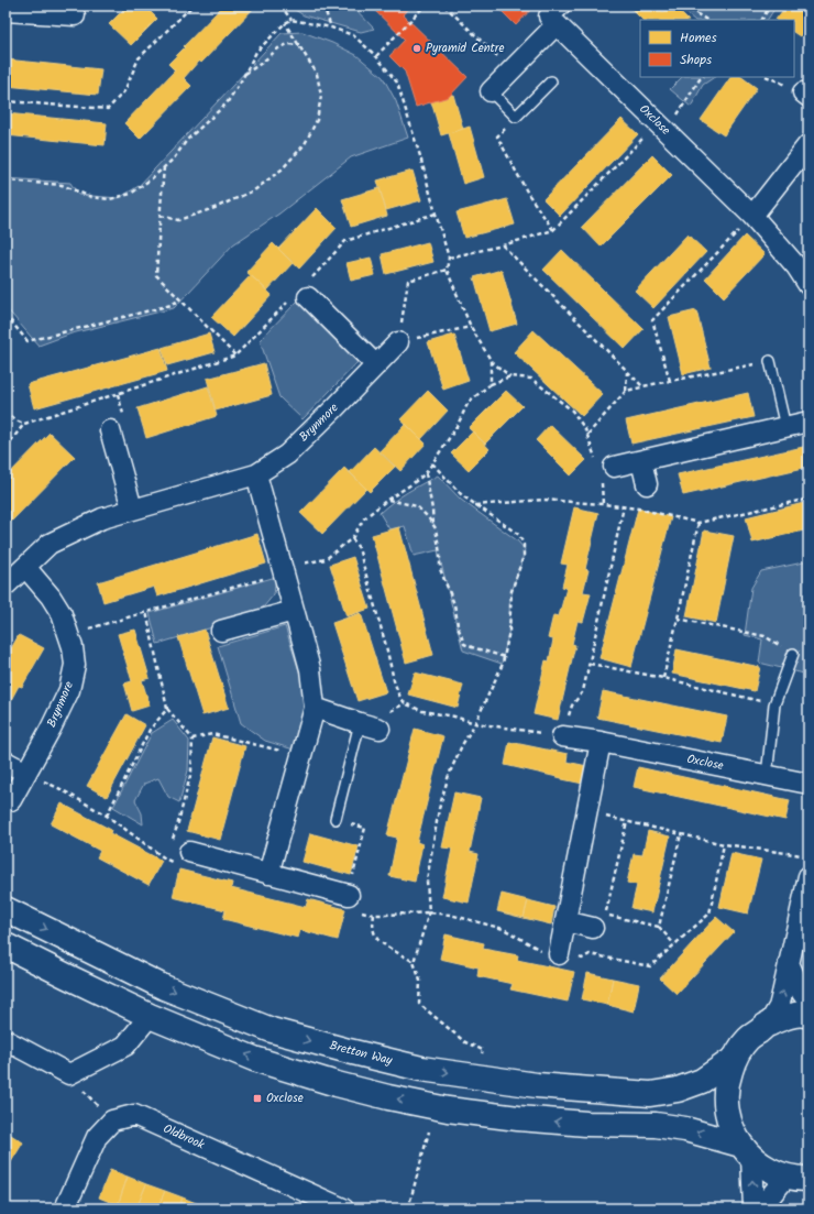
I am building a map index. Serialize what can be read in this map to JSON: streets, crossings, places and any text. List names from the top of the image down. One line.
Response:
{"streets":{"street":["Oxclose","Brynmore","Bretton Way","Oldbrook"]},"places":{"other":["Pyramid Centre"],"transit":["Oxclose"]},"legend":["Homes","Shops"]}
